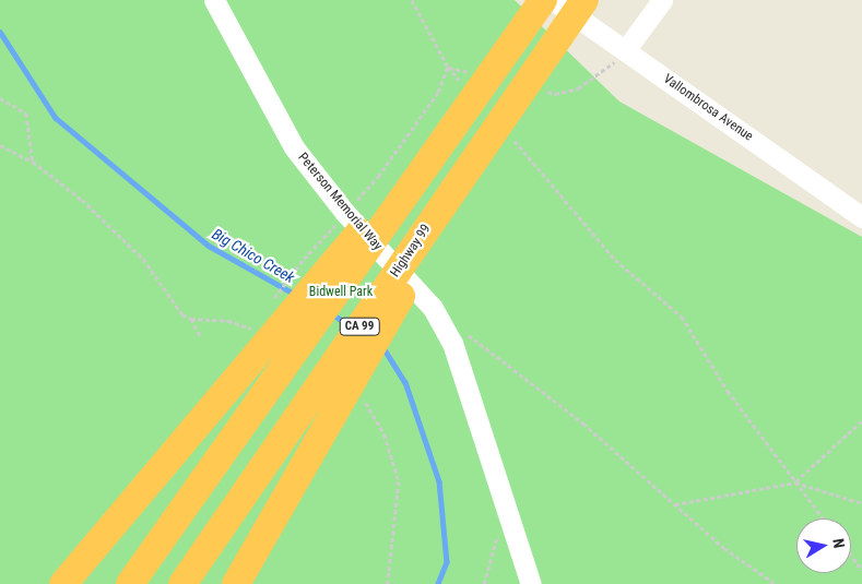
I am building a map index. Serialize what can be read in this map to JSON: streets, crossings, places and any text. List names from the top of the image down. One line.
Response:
{"streets":{"highway":["Highway 99","CA 99"],"street":["Vallombrosa Avenue","Peterson Memorial Way"]},"water":["Big Chico Creek"],"parks":["Bidwell Park"],"north":"right"}
